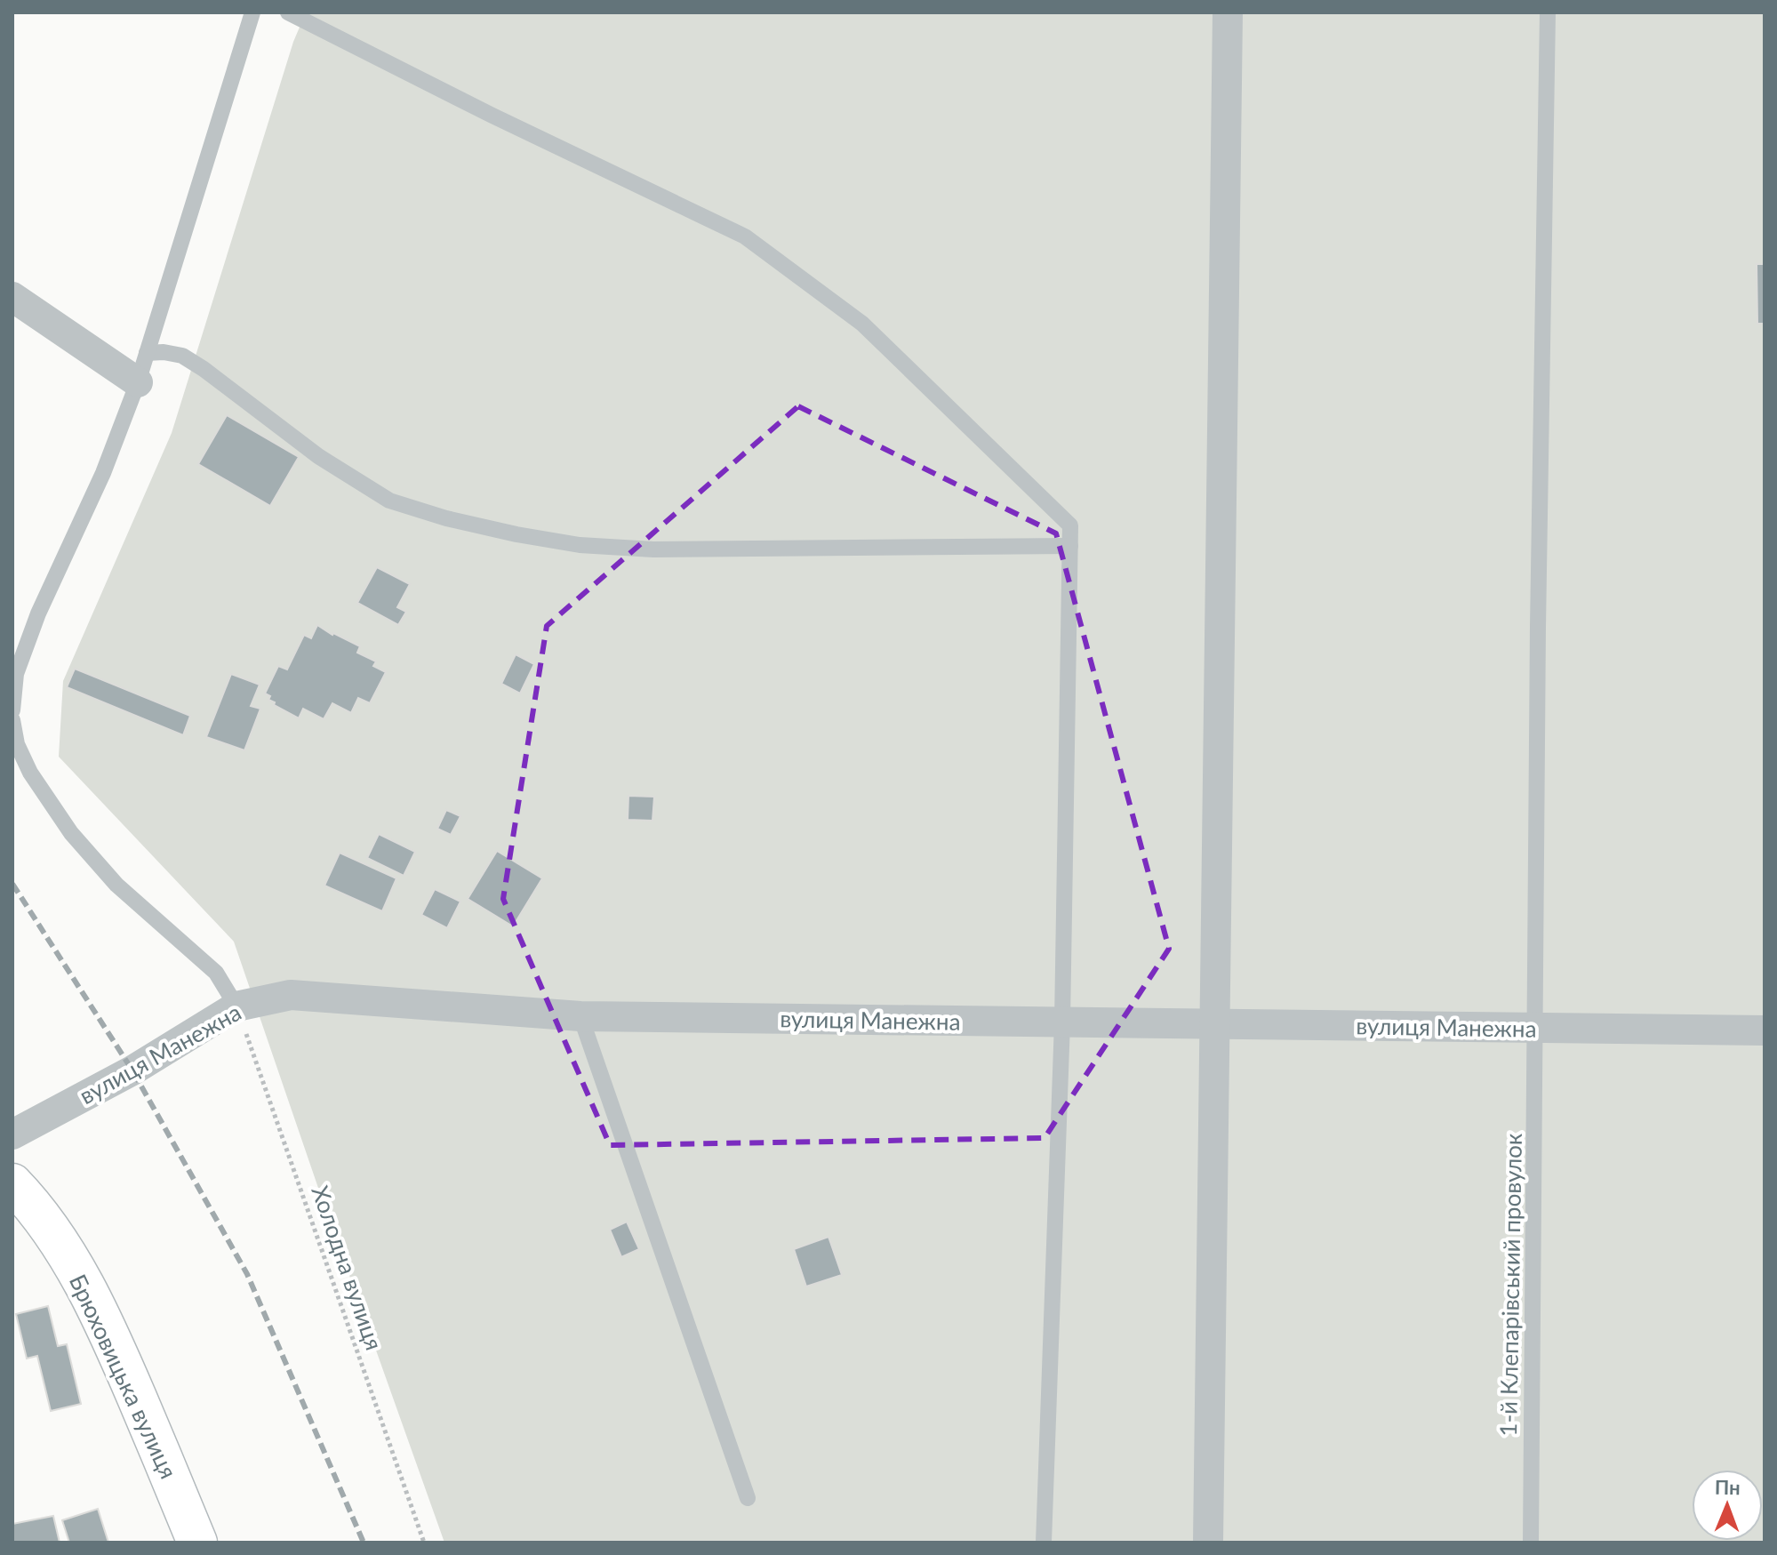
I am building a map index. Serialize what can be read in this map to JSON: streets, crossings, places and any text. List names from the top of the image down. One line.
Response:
{"streets":{"main road":["Брюховицька вулиця"],"street":["вулиця Манежна"],"lane":["1-й Клепарівський провулок"],"path":["Холодна вулиця"]},"crossings":[["вулиця Манежна","Холодна вулиця"],["вулиця Манежна","1-й Клепарівський провулок"]],"north":"top"}
